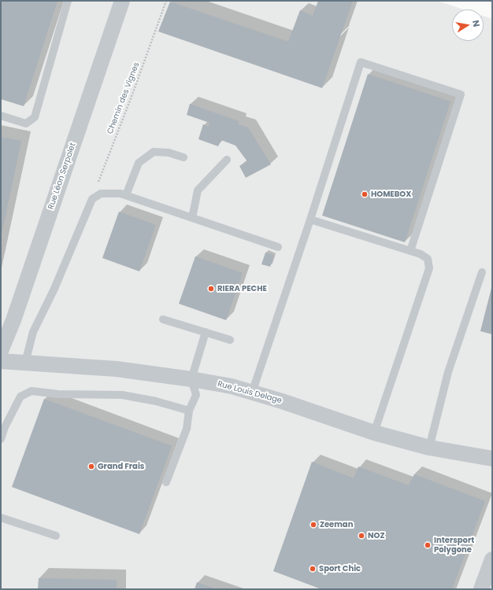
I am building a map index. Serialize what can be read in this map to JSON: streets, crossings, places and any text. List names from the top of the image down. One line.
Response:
{"streets":{"street":["Rue Léon Serpolet","Rue Louis Delage"],"path":["Chemin des Vignes"]},"places":["HOMEBOX","RIERA PECHE","Grand Frais","Zeeman","NOZ","Intersport Polygone","Sport Chic"],"north":"right"}
